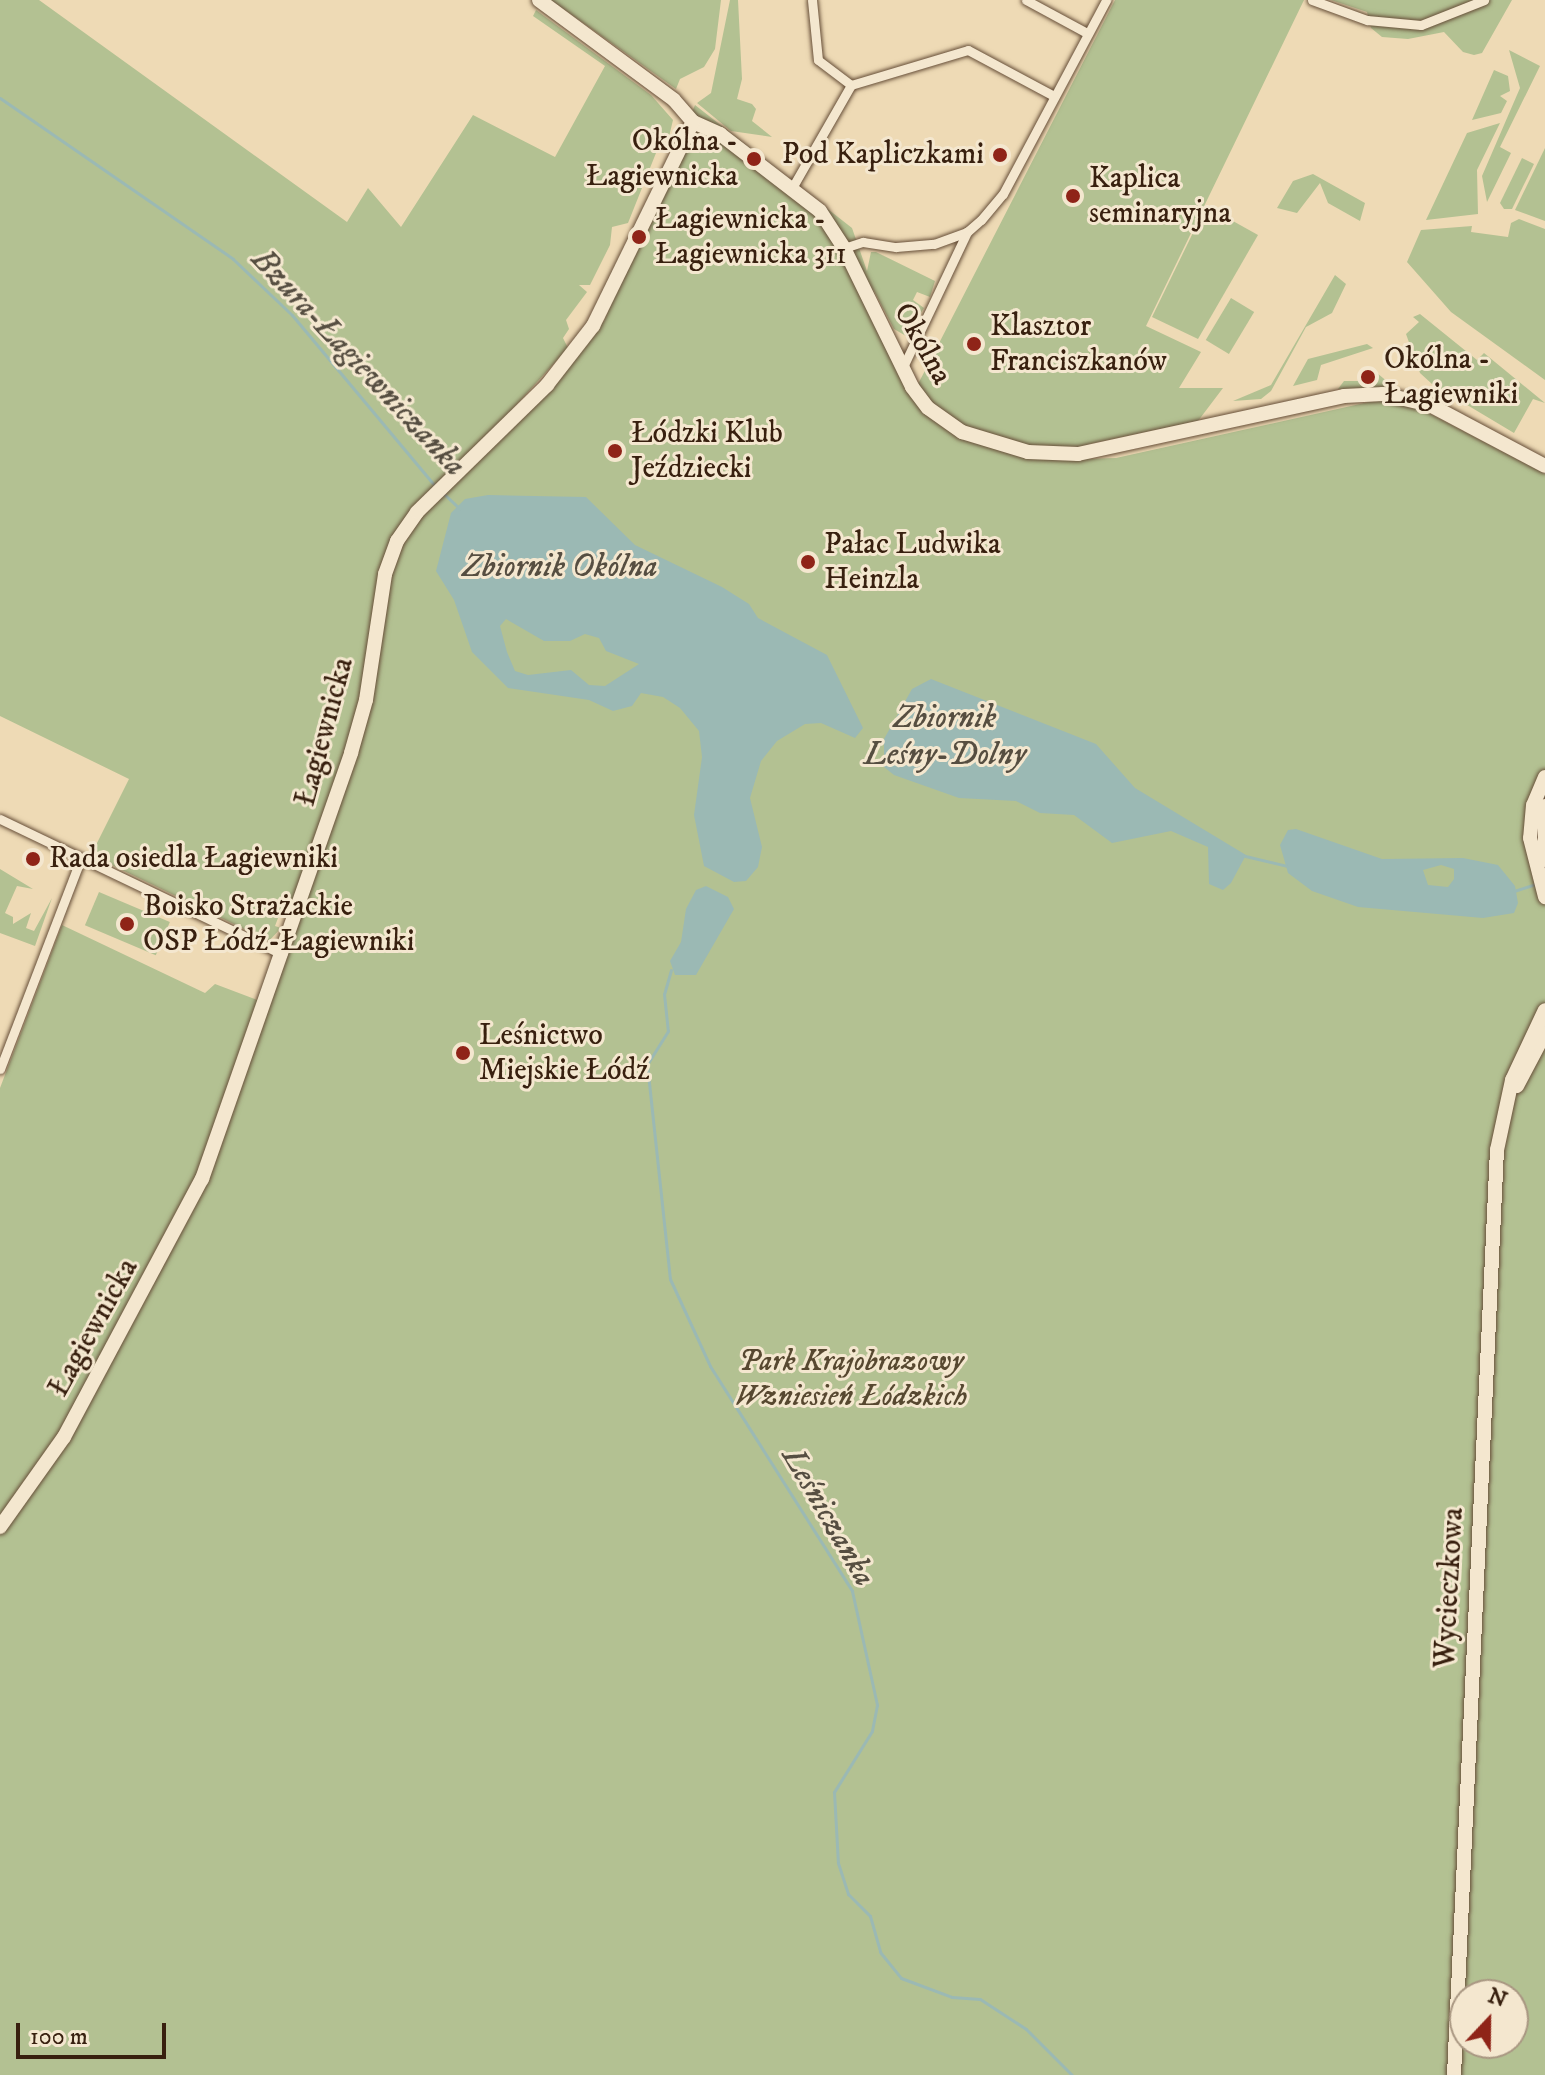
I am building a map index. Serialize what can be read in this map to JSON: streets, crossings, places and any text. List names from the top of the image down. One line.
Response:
{"streets":{"street":["Okólna","Łagiewnicka","Wycieczkowa"]},"crossings":[["Okólna","Łagiewnicka"]],"water":["Bzura-Łagiewniczanka","Zbiornik Okólna","Zbiornik Leśny-Dolny","Leśniczanka"],"parks":["Park Krajobrazowy Wzniesień Łódzkich"],"places":["Pod Kapliczkami","Okólna - Łagiewnicka","Kaplica seminaryjna","Łagiewnicka - Łagiewnicka 311","Klasztor Franciszkanów","Okólna - Łagiewniki","Łódzki Klub Jeździecki","Pałac Ludwika Heinzla","Rada osiedla Łagiewniki","Boisko Strażackie OSP Łódź-Łagiewniki","Leśnictwo Miejskie Łódź"],"scale_bar":"100 m","north":"top"}
